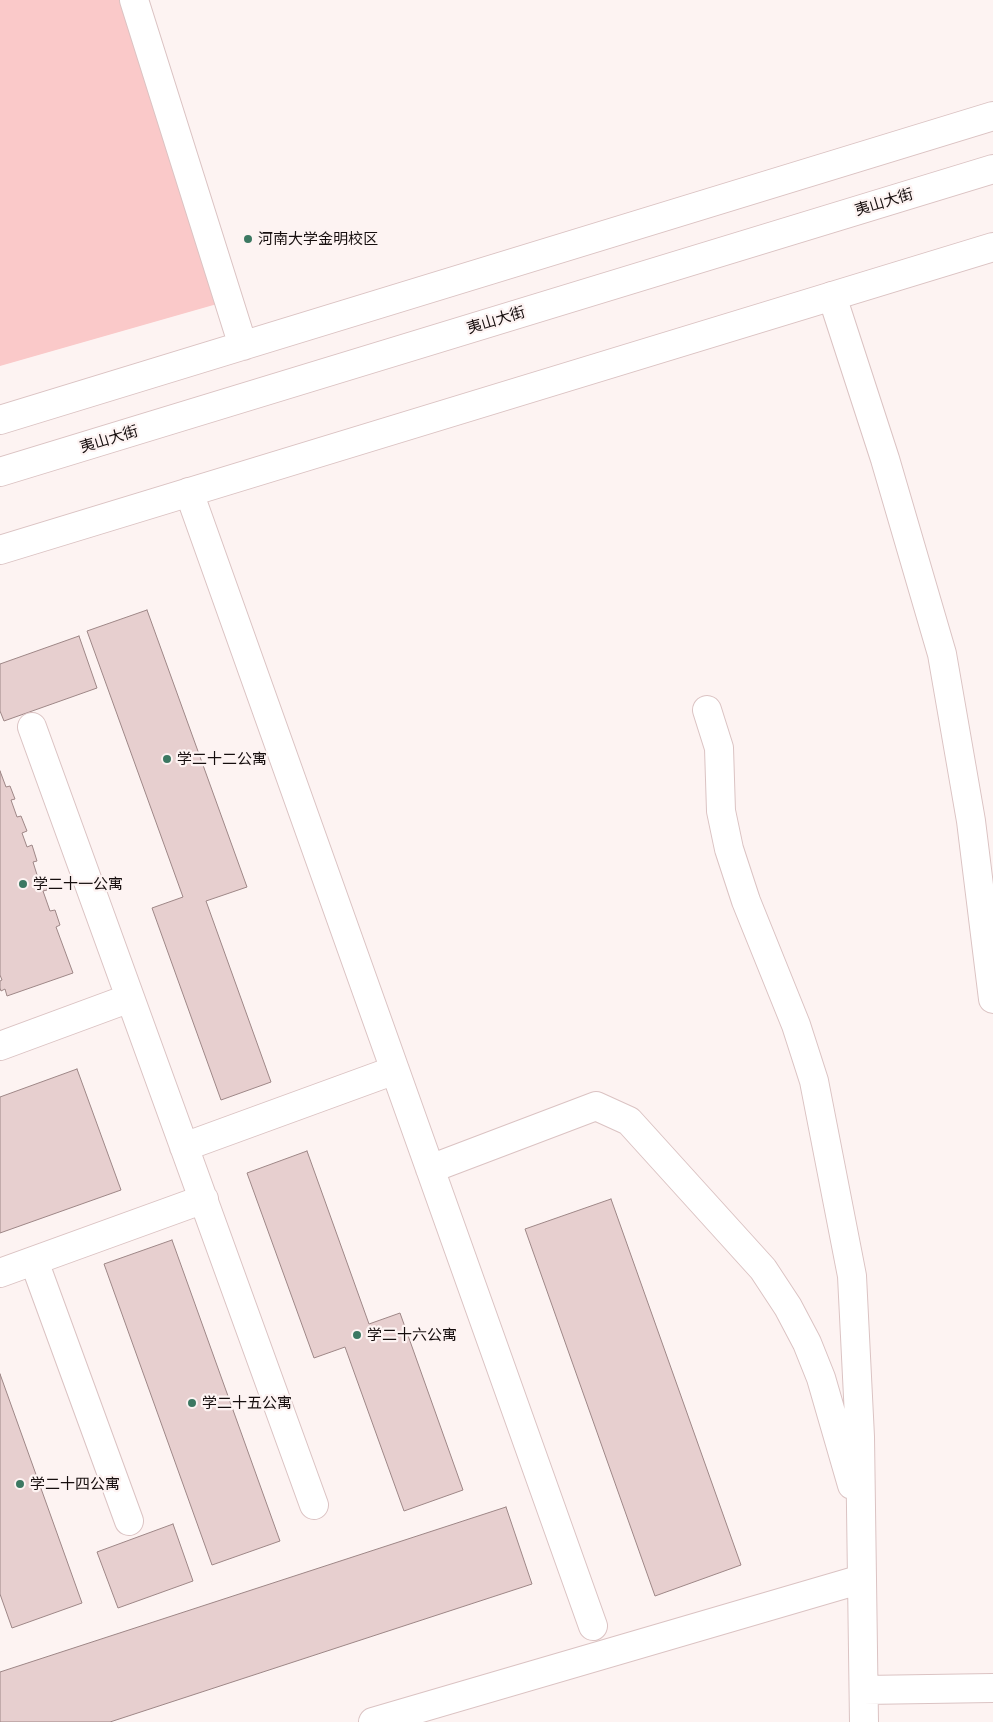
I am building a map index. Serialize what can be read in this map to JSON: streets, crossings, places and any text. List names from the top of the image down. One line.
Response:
{"streets":{"street":["夷山大街"]},"places":["河南大学金明校区","学二十二公寓","学二十一公寓","学二十六公寓","学二十五公寓","学二十四公寓"]}
